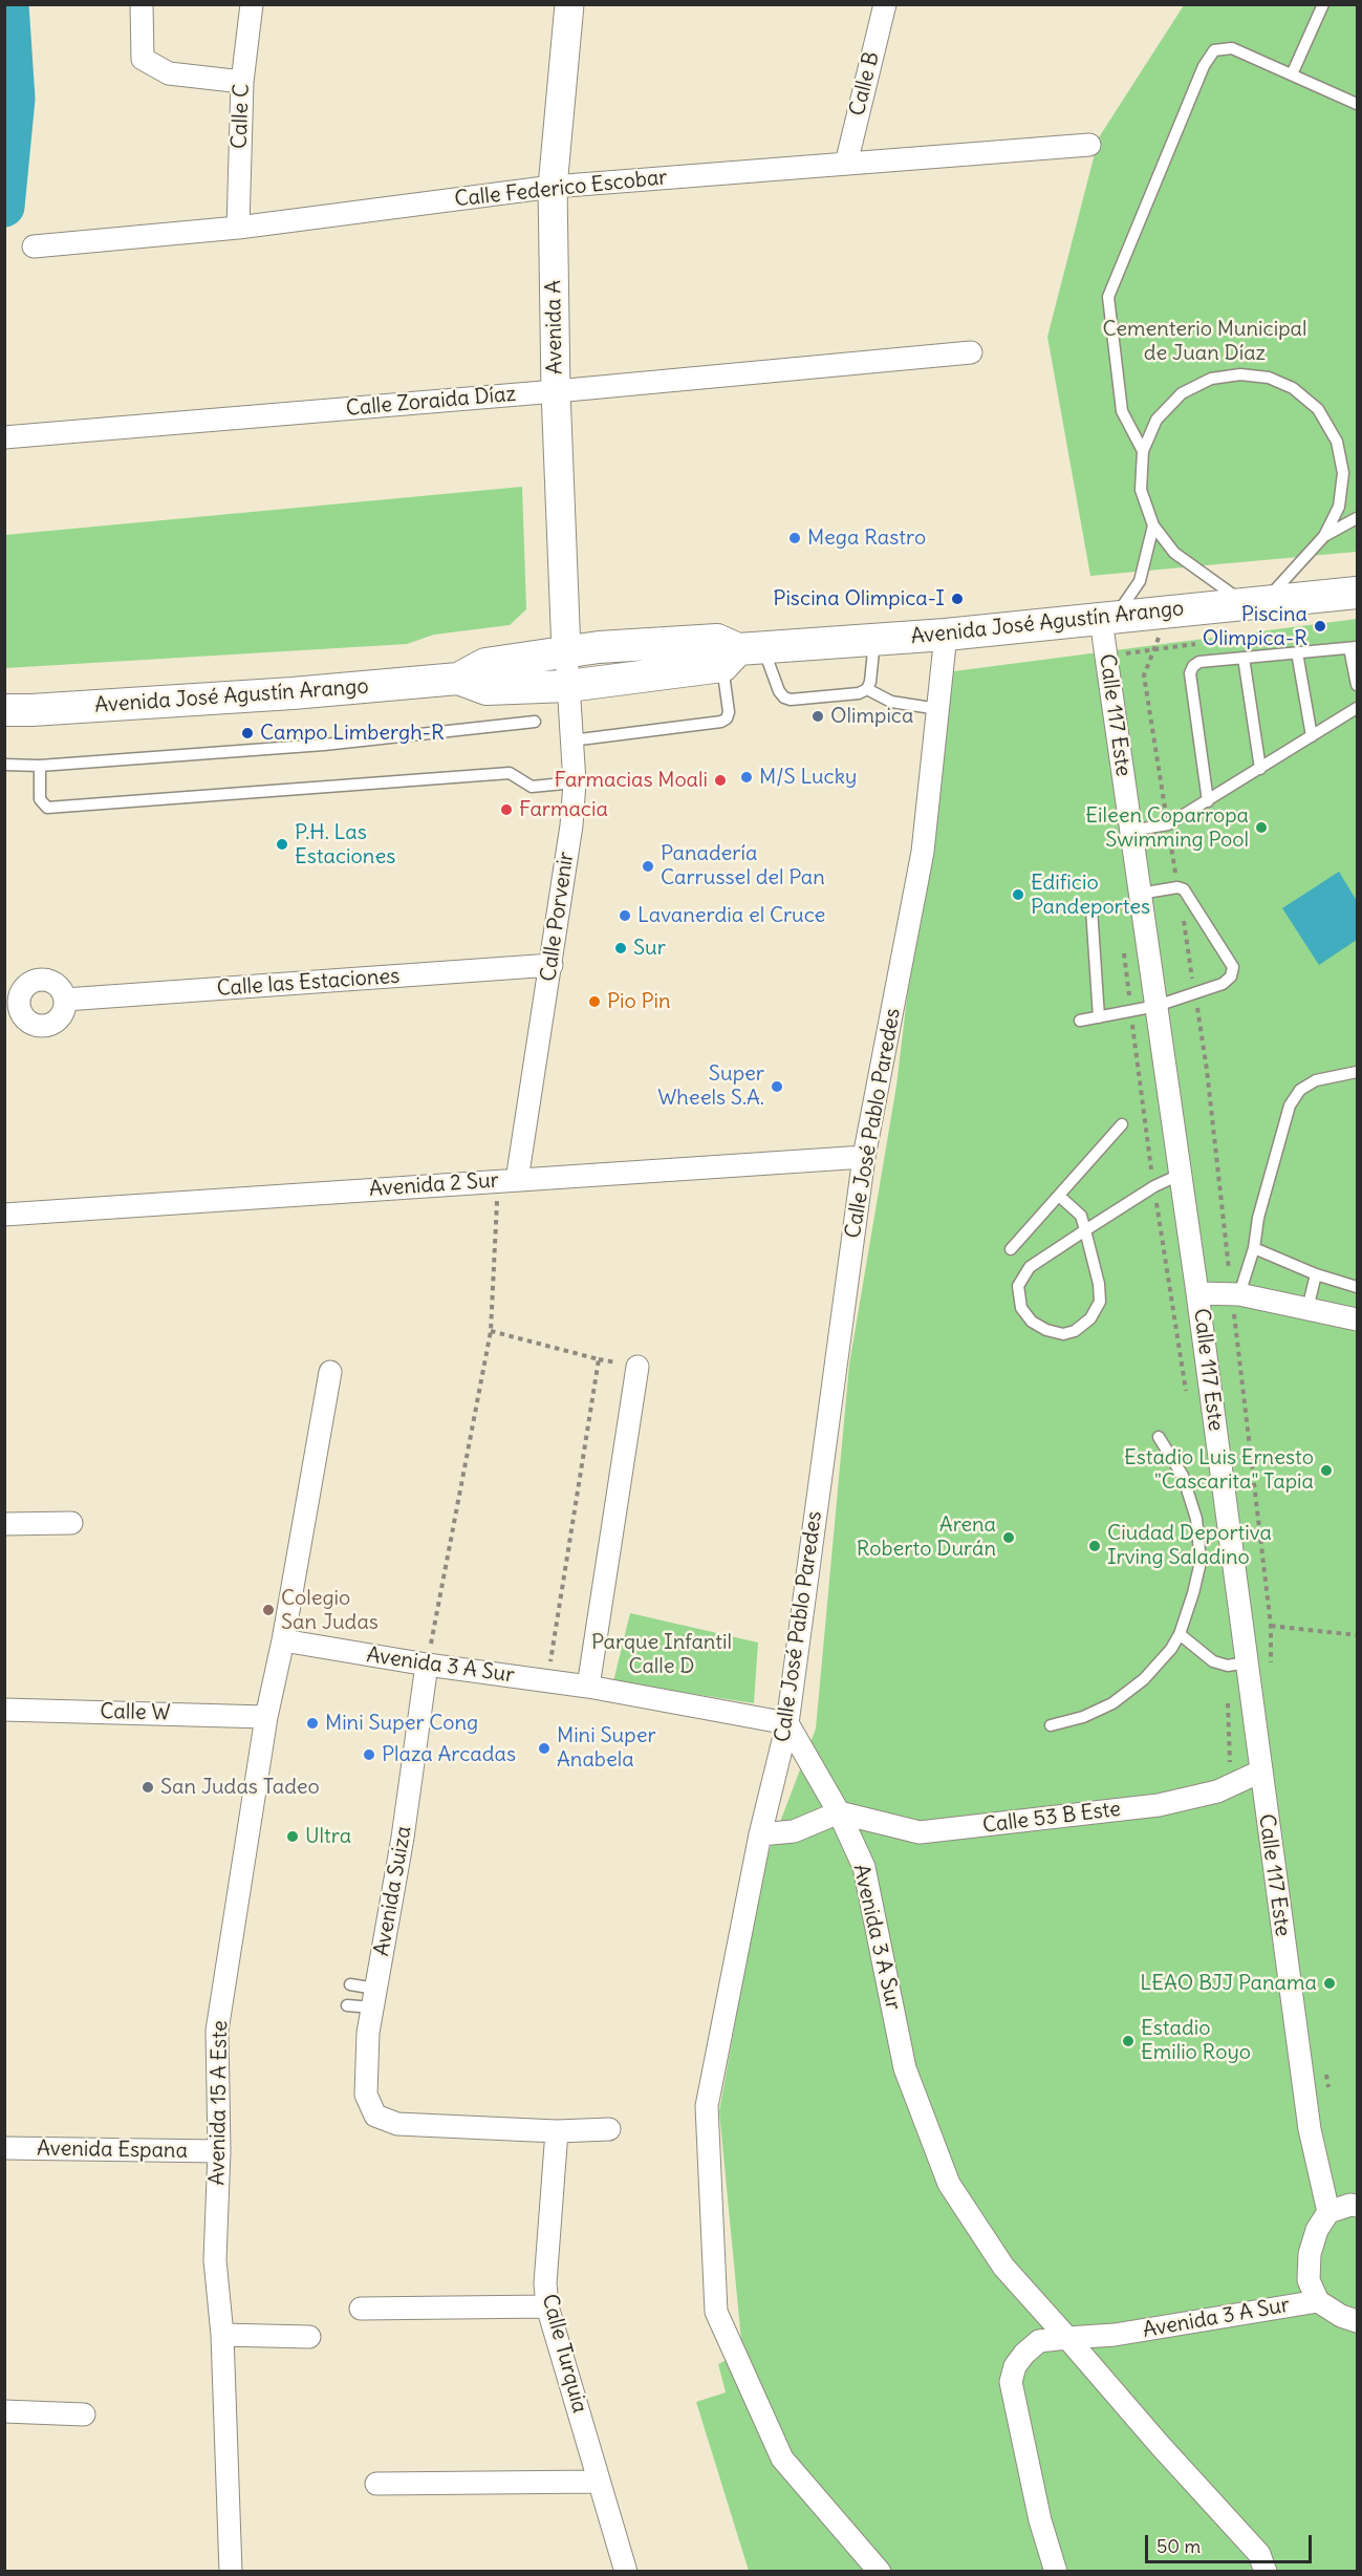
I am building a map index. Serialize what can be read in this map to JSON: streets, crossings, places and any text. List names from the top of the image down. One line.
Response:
{"streets":{"main road":["Avenida José Agustín Arango"],"street":["Calle B","Calle C","Calle Federico Escobar","Avenida A","Calle Zoraida Díaz","Calle 117 Este","Calle Porvenir","Calle las Estaciones","Calle José Pablo Paredes","Avenida 2 Sur","Avenida 3 A Sur","Calle W","Calle 53 B Este","Avenida Suiza","Avenida 15 A Este","Avenida Espana","Calle Turquia"]},"crossings":[["Calle B","Calle Federico Escobar"],["Calle C","Calle Federico Escobar"],["Calle Federico Escobar","Avenida A"],["Avenida A","Calle Zoraida Díaz"],["Avenida A","Avenida José Agustín Arango"],["Avenida A","Calle Porvenir"],["Avenida José Agustín Arango","Calle 117 Este"],["Avenida José Agustín Arango","Calle Porvenir"],["Avenida José Agustín Arango","Calle José Pablo Paredes"],["Calle 117 Este","Calle 53 B Este"],["Calle Porvenir","Calle las Estaciones"],["Calle Porvenir","Avenida 2 Sur"],["Calle José Pablo Paredes","Avenida 2 Sur"],["Calle José Pablo Paredes","Avenida 3 A Sur"],["Avenida 3 A Sur","Calle 53 B Este"],["Avenida 3 A Sur","Avenida Suiza"],["Avenida 3 A Sur","Avenida 15 A Este"],["Calle W","Avenida 15 A Este"],["Avenida Suiza","Calle Turquia"],["Avenida 15 A Este","Avenida Espana"]],"parks":["Cementerio Municipal de Juan Díaz","Parque Infantil Calle D"],"places":["Mega Rastro","Piscina Olimpica-I","Piscina Olimpica-R","Olimpica","Campo Limbergh-R","M/S Lucky","Farmacias Moali","Farmacia","Eileen Coparropa Swimming Pool","P.H. Las Estaciones","Panadería Carrussel del Pan","Edificio Pandeportes","Lavanerdia el Cruce","Sur","Pio Pin","Super Wheels S.A.","Estadio Luis Ernesto \"Cascarita\" Tapia","Arena Roberto Durán","Ciudad Deportiva Irving Saladino","Colegio San Judas","Mini Super Cong","Mini Super Anabela","Plaza Arcadas","San Judas Tadeo","Ultra","LEAO BJJ Panama","Estadio Emilio Royo"],"scale_bar":"50 m"}
